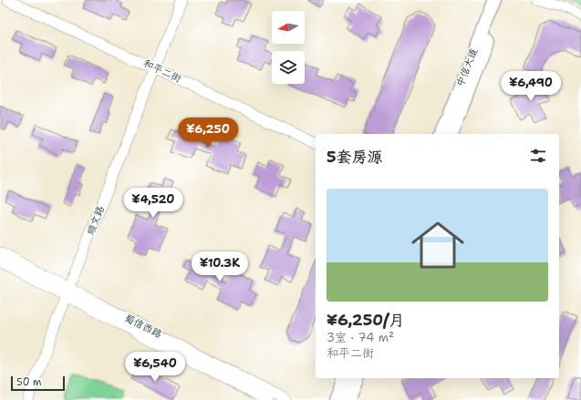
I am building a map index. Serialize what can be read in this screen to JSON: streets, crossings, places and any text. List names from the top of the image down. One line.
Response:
{"streets":{"main road":["中信大道"],"street":["和平二街","顺文路","蜀信西路"]},"crossings":[["和平二街","顺文路"],["顺文路","蜀信西路"]],"scale_bar":"50 m","north":"left","page":{"price":["¥6,490","¥6,250","¥4,520","¥10.3K","¥6,540"],"heading":"5套房源","list":[{"name":"¥6,250/月","note":"3室 · 74 m² · 和平二街"}],"scale":"50 m"}}
